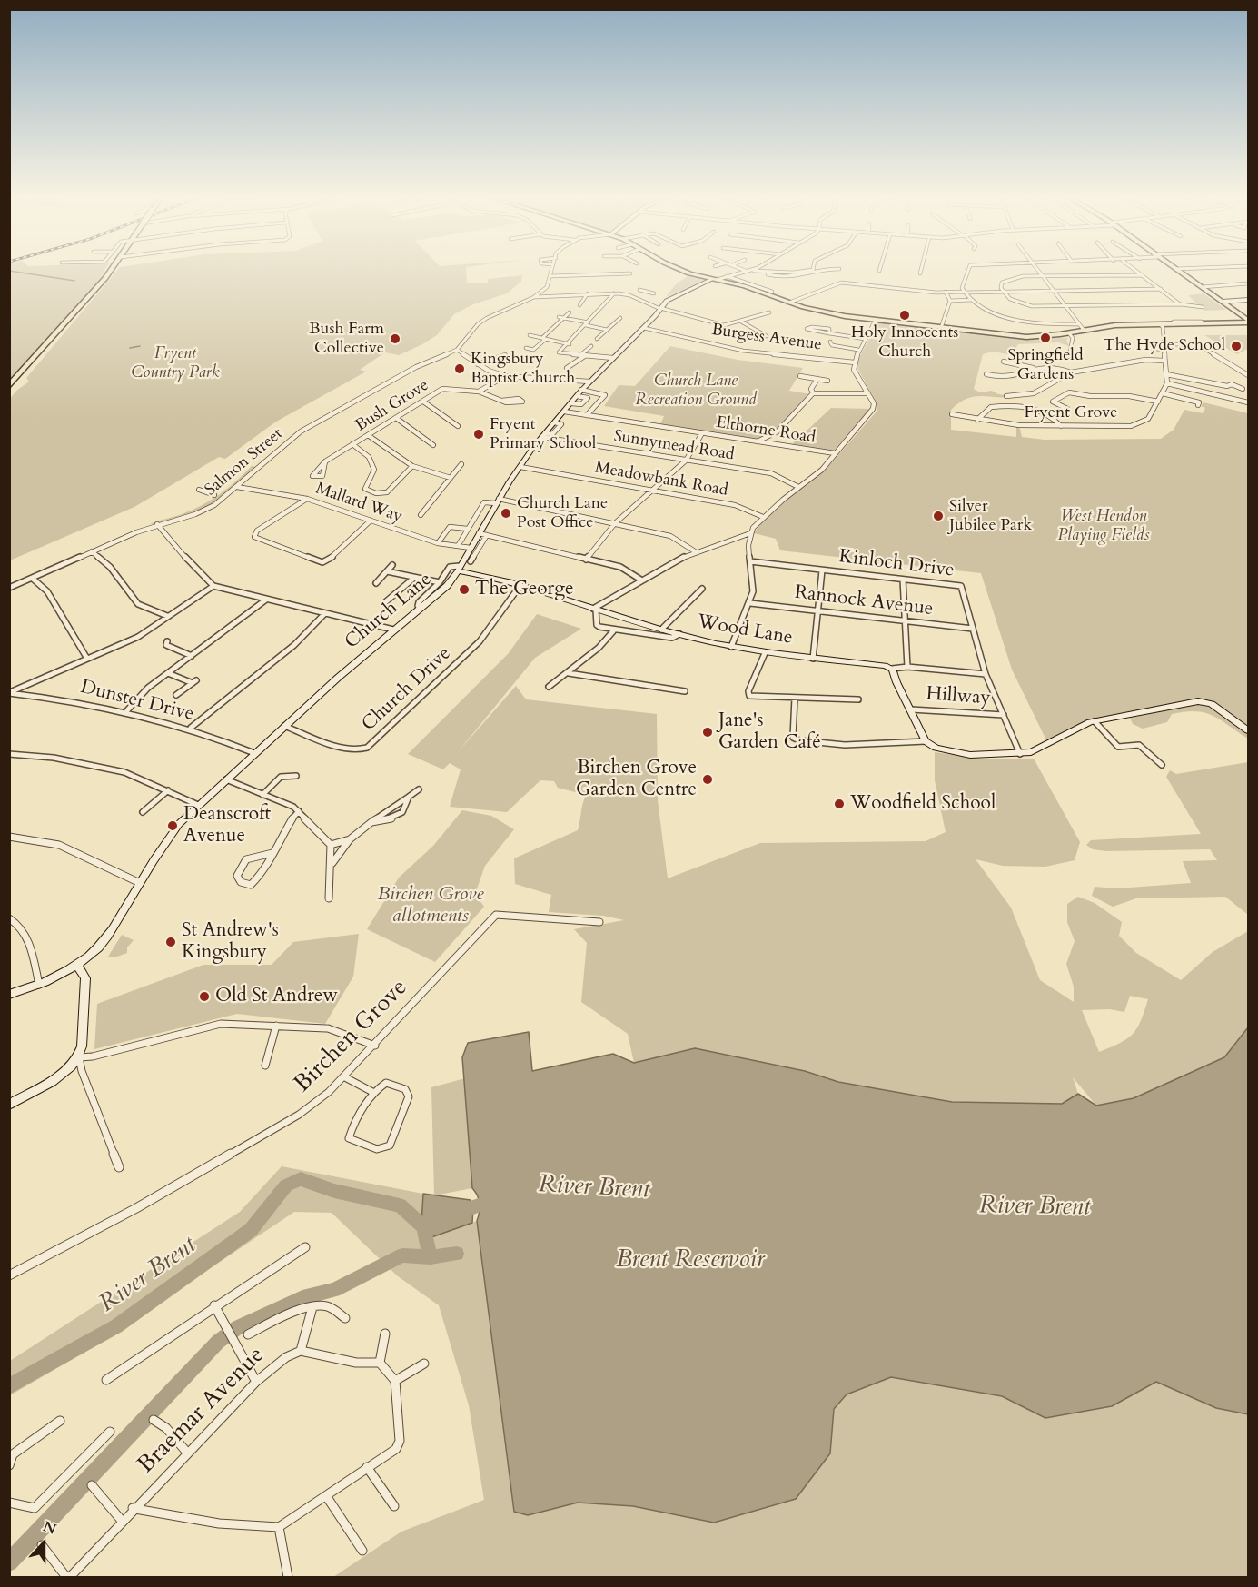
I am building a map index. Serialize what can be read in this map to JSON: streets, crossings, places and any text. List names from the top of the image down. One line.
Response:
{"streets":{"main road":["Church Lane","Wood Lane"],"street":["Burgess Avenue","Bush Grove","Fryent Grove","Elthorne Road","Sunnymead Road","Salmon Street","Meadowbank Road","Mallard Way","Kinloch Drive","Rannock Avenue","Church Drive","Hillway","Dunster Drive","Birchen Grove","Braemar Avenue"]},"crossings":[["Burgess Avenue","Church Lane"],["Elthorne Road","Church Lane"],["Sunnymead Road","Church Lane"],["Salmon Street","Mallard Way"],["Meadowbank Road","Church Lane"],["Mallard Way","Church Lane"],["Kinloch Drive","Rannock Avenue"],["Kinloch Drive","Hillway"],["Church Lane","Wood Lane"],["Church Lane","Church Drive"],["Church Lane","Dunster Drive"],["Wood Lane","Church Drive"]],"water":["River Brent","Brent Reservoir"],"parks":["Fryent Country Park","Church Lane Recreation Ground","West Hendon Playing Fields","Birchen Grove allotments"],"places":["Holy Innocents Church","Springfield Gardens","Bush Farm Collective","The Hyde School","Kingsbury Baptist Church","Fryent Primary School","Church Lane Post Office","Silver Jubilee Park","The George","Jane's Garden Café","Birchen Grove Garden Centre","Woodfield School","Deanscroft Avenue","St Andrew's Kingsbury","Old St Andrew"],"north":"top"}
